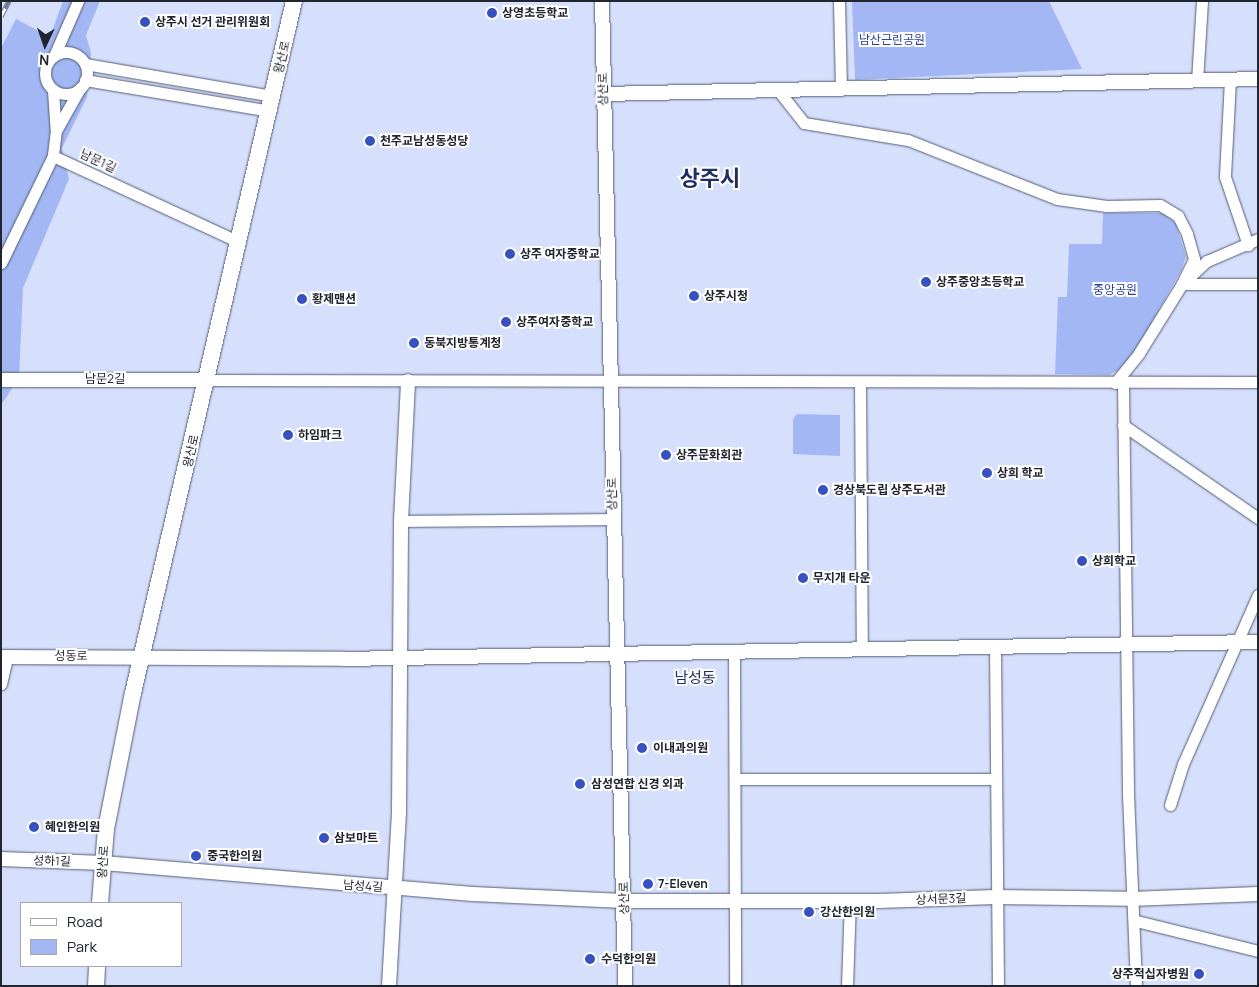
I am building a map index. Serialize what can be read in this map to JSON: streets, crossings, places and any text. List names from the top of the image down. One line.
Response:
{"streets":{"main road":["왕산로"],"street":["상산로","남문1길","남문2길","성동로","성하1길","남성4길","상서문3길"]},"crossings":[["왕산로","남문1길"],["왕산로","남문2길"],["왕산로","성동로"],["왕산로","성하1길"],["왕산로","남성4길"],["상산로","성동로"],["상산로","남성4길"],["상산로","상서문3길"],["성하1길","남성4길"],["남성4길","상서문3길"]],"districts":["상주시","남성동"],"parks":["남산근린공원","중앙공원"],"places":["상영초등학교","상주시 선거 관리위원회","천주교남성동성당","상주 여자중학교","상주중앙초등학교","상주시청","황제맨션","상주여자중학교","동북지방통계청","하임파크","상주문화회관","상희 학교","경상북도립 상주도서관","상희학교","무지개 타운","이내과의원","삼성연합 신경 외과","혜인한의원","삼보마트","중국한의원","7-Eleven","강산한의원","수덕한의원","상주적십자병원"],"legend":["Road","Park"],"north":"bottom"}
